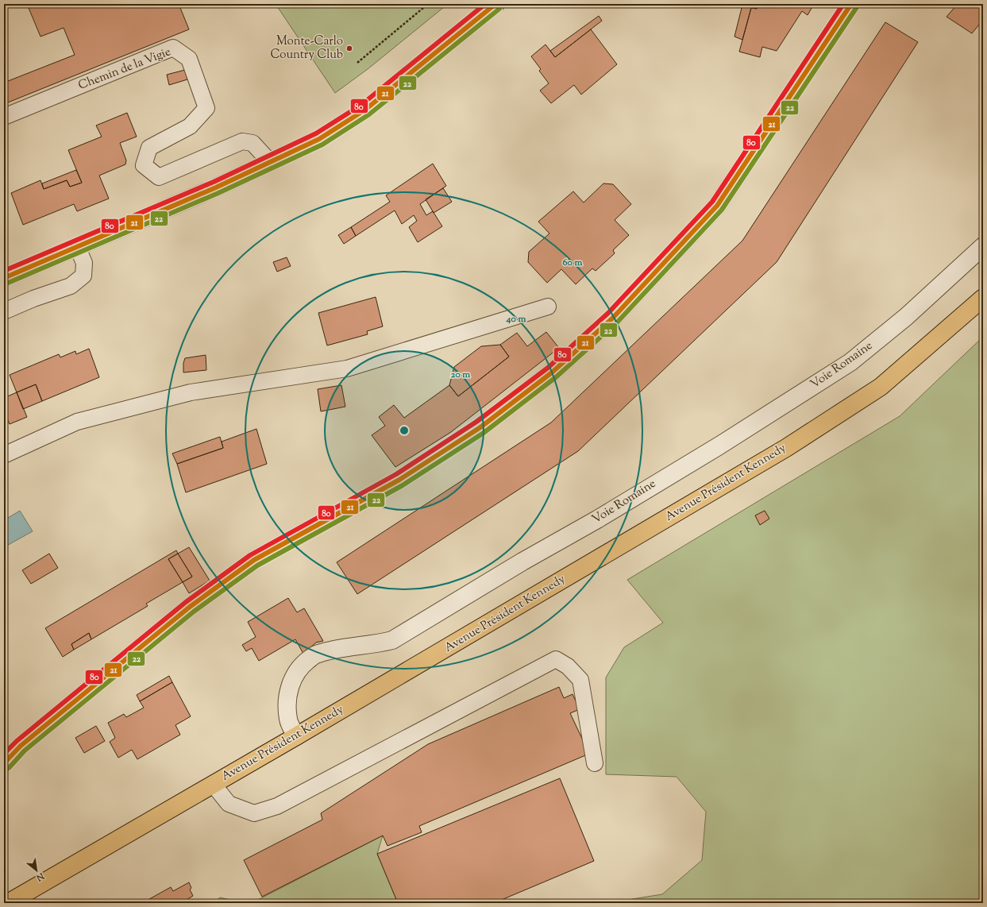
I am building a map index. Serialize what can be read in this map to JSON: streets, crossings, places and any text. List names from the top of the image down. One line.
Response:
{"streets":{"main road":["Avenue Président Kennedy"],"street":["Voie Romaine"],"lane":["Chemin de la Vigie"]},"crossings":[["Voie Romaine","Avenue Président Kennedy"]],"places":["Monte-Carlo Country Club"],"lines":["transit line 21","transit line 80","transit line 22"],"north":"bottom right","rings":["60 m","40 m","20 m"]}
